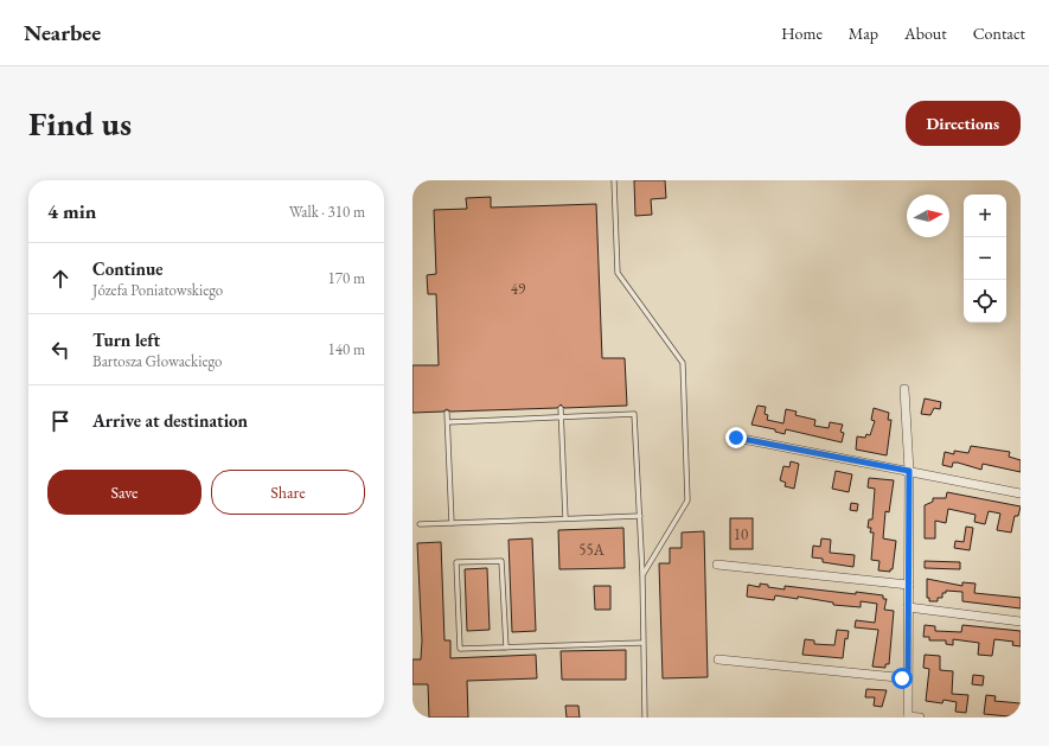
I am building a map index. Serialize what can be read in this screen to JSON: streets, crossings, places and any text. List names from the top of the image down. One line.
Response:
{"house_numbers":["49","10","55A"],"north":"right","page":{"header":"Nearbee","nav":["Home","Map","About","Contact"],"buttons":["Directions",["Save","Share"]],"title":"Find us","heading":["4 min","Walk · 310 m"],"map_buttons":["+","−"],"list":[["Continue","Józefa Poniatowskiego","170 m"],["Turn left","Bartosza Głowackiego","140 m"],"Arrive at destination"]}}
